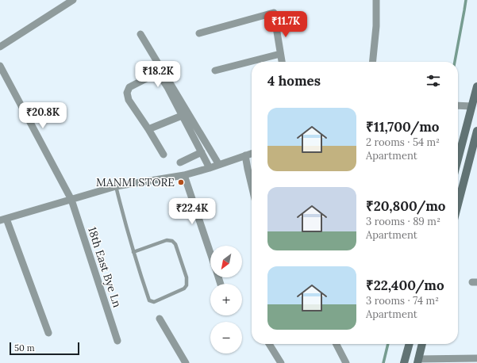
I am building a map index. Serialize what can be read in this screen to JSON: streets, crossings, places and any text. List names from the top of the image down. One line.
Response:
{"streets":{"street":["18th East Bye Ln"]},"places":["MANMI STORE"],"scale_bar":"50 m","north":"bottom left","page":{"price":["₹11.7K","₹18.2K","₹20.8K","₹22.4K"],"heading":"4 homes","list":[{"name":"₹11,700/mo","note":"2 rooms · 54 m² · Apartment"},{"name":"₹20,800/mo","note":"3 rooms · 89 m² · Apartment"},{"name":"₹22,400/mo","note":"3 rooms · 74 m² · Apartment"}],"map_buttons":["+","−"],"scale":"50 m"}}
